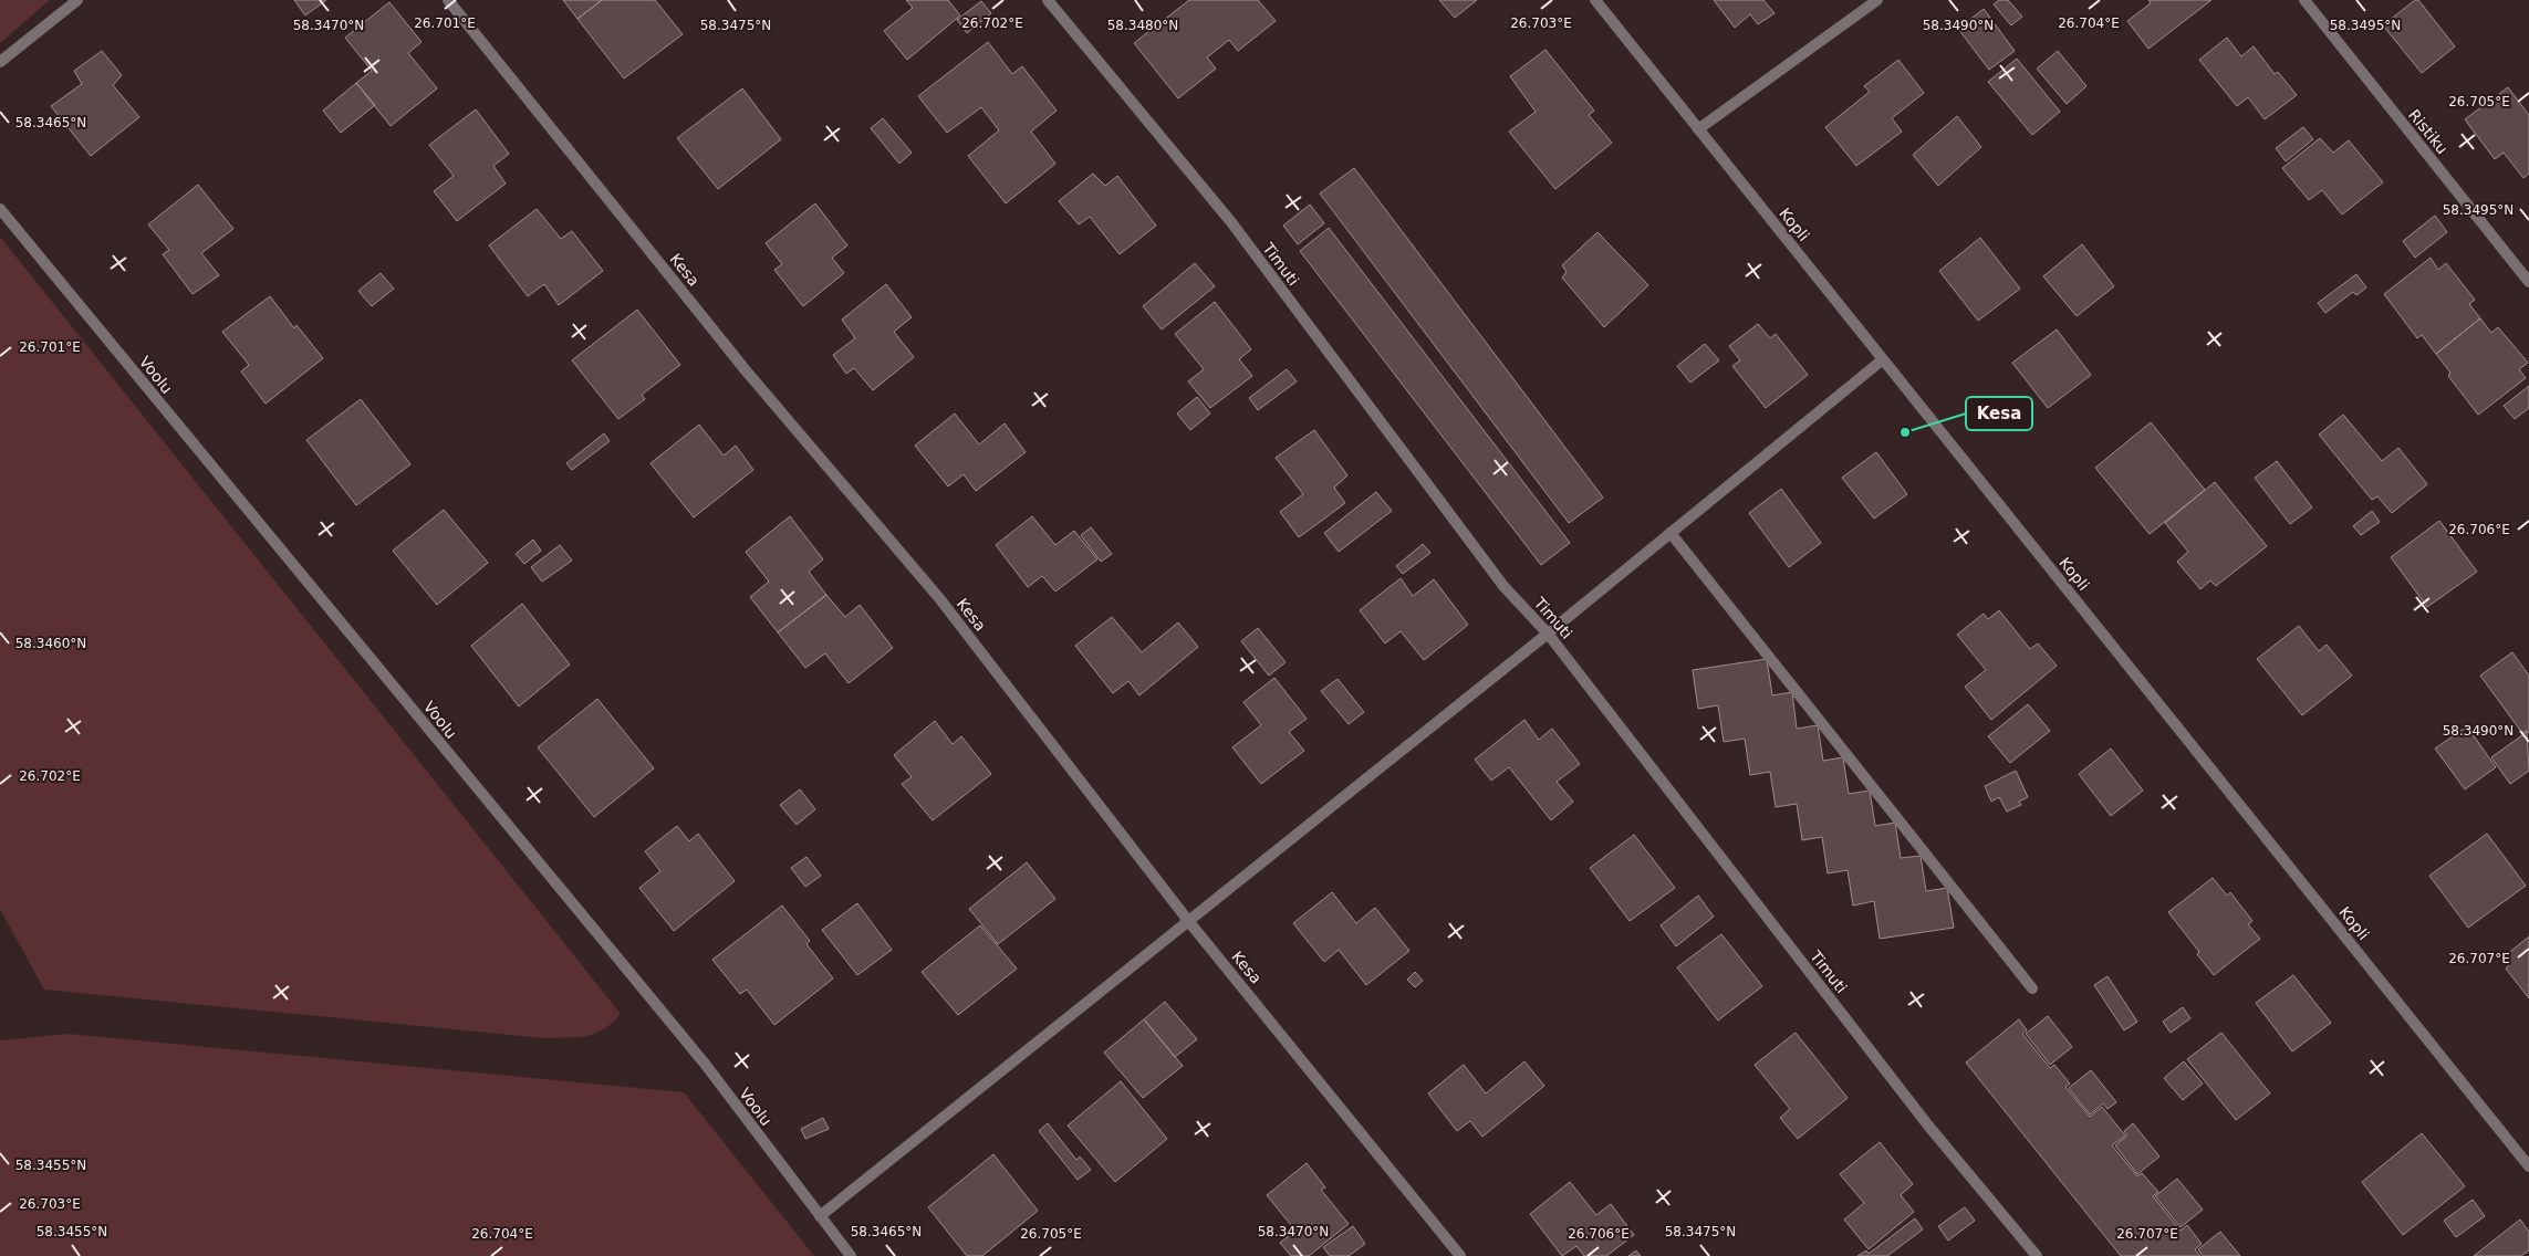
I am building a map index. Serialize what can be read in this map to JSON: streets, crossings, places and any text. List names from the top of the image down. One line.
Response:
{"streets":{"street":["Ristiku","Kopli","Timuti","Kesa","Voolu"]},"places":["Kesa"],"coordinates":["26.701°E","26.702°E","26.703°E","26.704°E","58.3470°N","58.3490°N","58.3475°N","58.3480°N","58.3495°N","26.705°E","58.3465°N","26.706°E","58.3460°N","26.707°E","58.3455°N"]}
